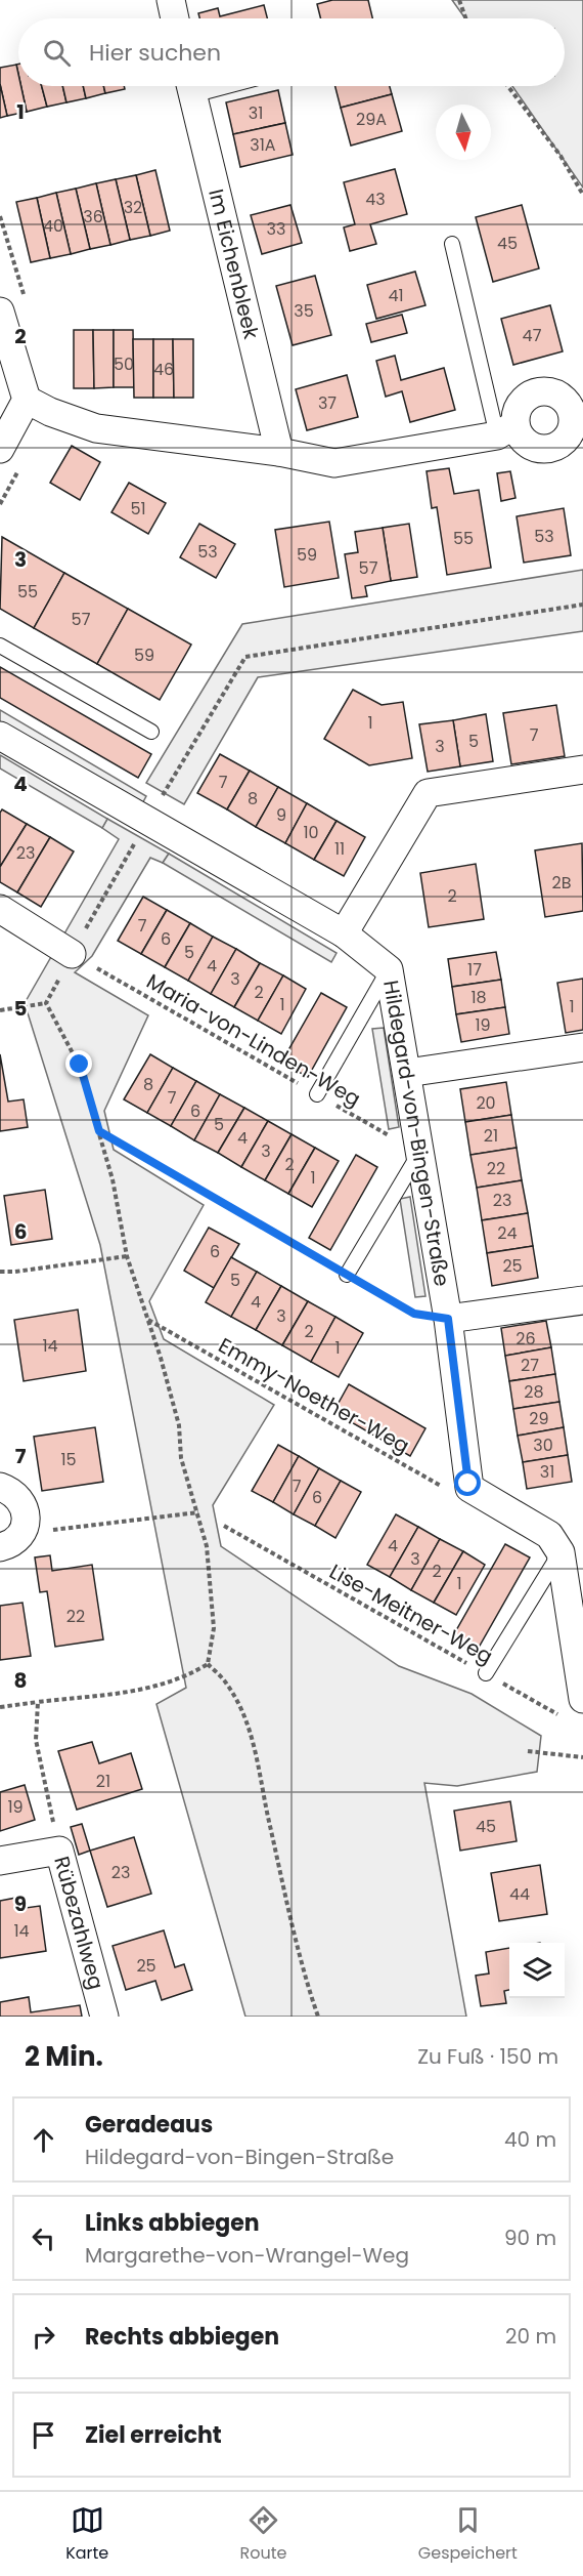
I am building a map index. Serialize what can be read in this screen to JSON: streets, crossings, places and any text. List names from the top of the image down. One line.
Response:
{"streets":{"street":["Im Eichenbleek","Hildegard-von-Bingen-Straße","Rübezahlweg"],"path":["Maria-von-Linden-Weg","Emmy-Noether-Weg","Lise-Meitner-Weg"]},"crossings":[["Maria-von-Linden-Weg","Hildegard-von-Bingen-Straße"],["Hildegard-von-Bingen-Straße","Emmy-Noether-Weg"]],"house_numbers":["31","29A","31A","43","32","36","40","33","45","41","35","47","50","46","37","51","53","55","53","59","57","55","57","59","1","7","5","3","7","8","9","10","11","23","2B","2","7","6","5","4","17","3","2","18","1","1","19","8","7","20","6","5","21","4","3","2","22","1","23","24","6","25","5","4","3","2","26","14","1","27","28","29","30","15","31","7","6","4","3","2","1","22","21","19","45","23","44","14","25"],"north":"bottom","page":{"search":"Hier suchen","heading":["2 Min.","Zu Fuß · 150 m"],"list":[["Geradeaus","Hildegard-von-Bingen-Straße","40 m"],["Links abbiegen","Margarethe-von-Wrangel-Weg","90 m"],["Rechts abbiegen","20 m"],"Ziel erreicht"],"nav":["Karte","Route","Gespeichert"]},"grid":{"rows":["1","2","3","4","5","6","7","8","9"]}}
